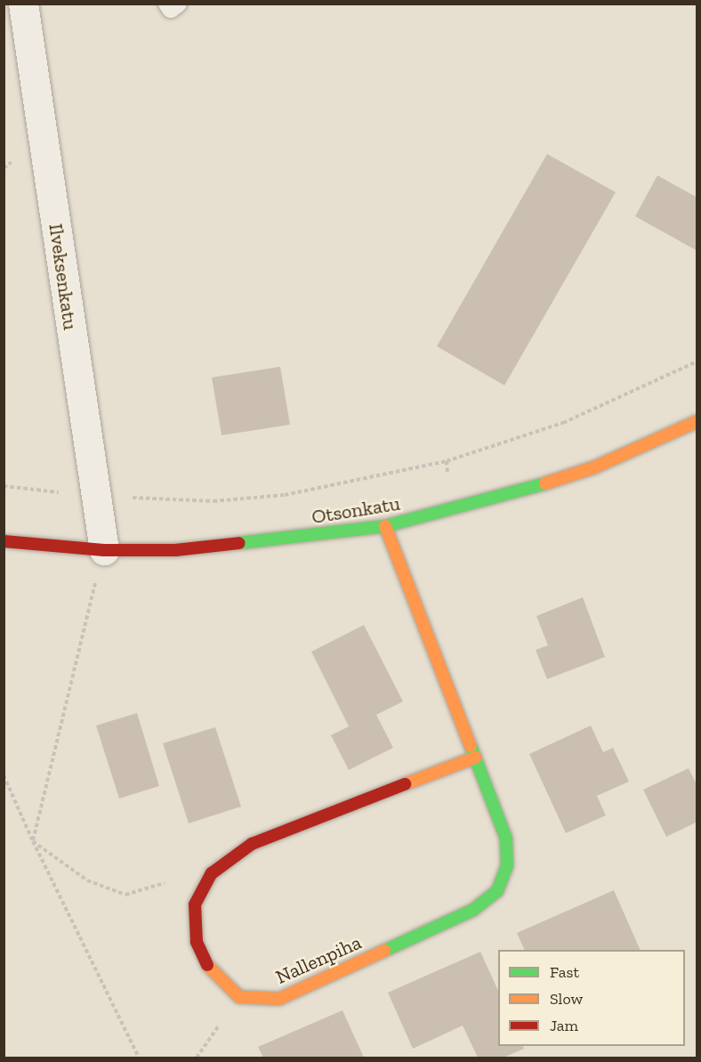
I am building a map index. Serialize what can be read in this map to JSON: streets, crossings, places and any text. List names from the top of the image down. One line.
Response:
{"streets":{"street":["Ilveksenkatu","Otsonkatu","Nallenpiha"]},"crossings":[["Ilveksenkatu","Otsonkatu"],["Otsonkatu","Nallenpiha"]],"legend":["Fast","Slow","Jam"]}
